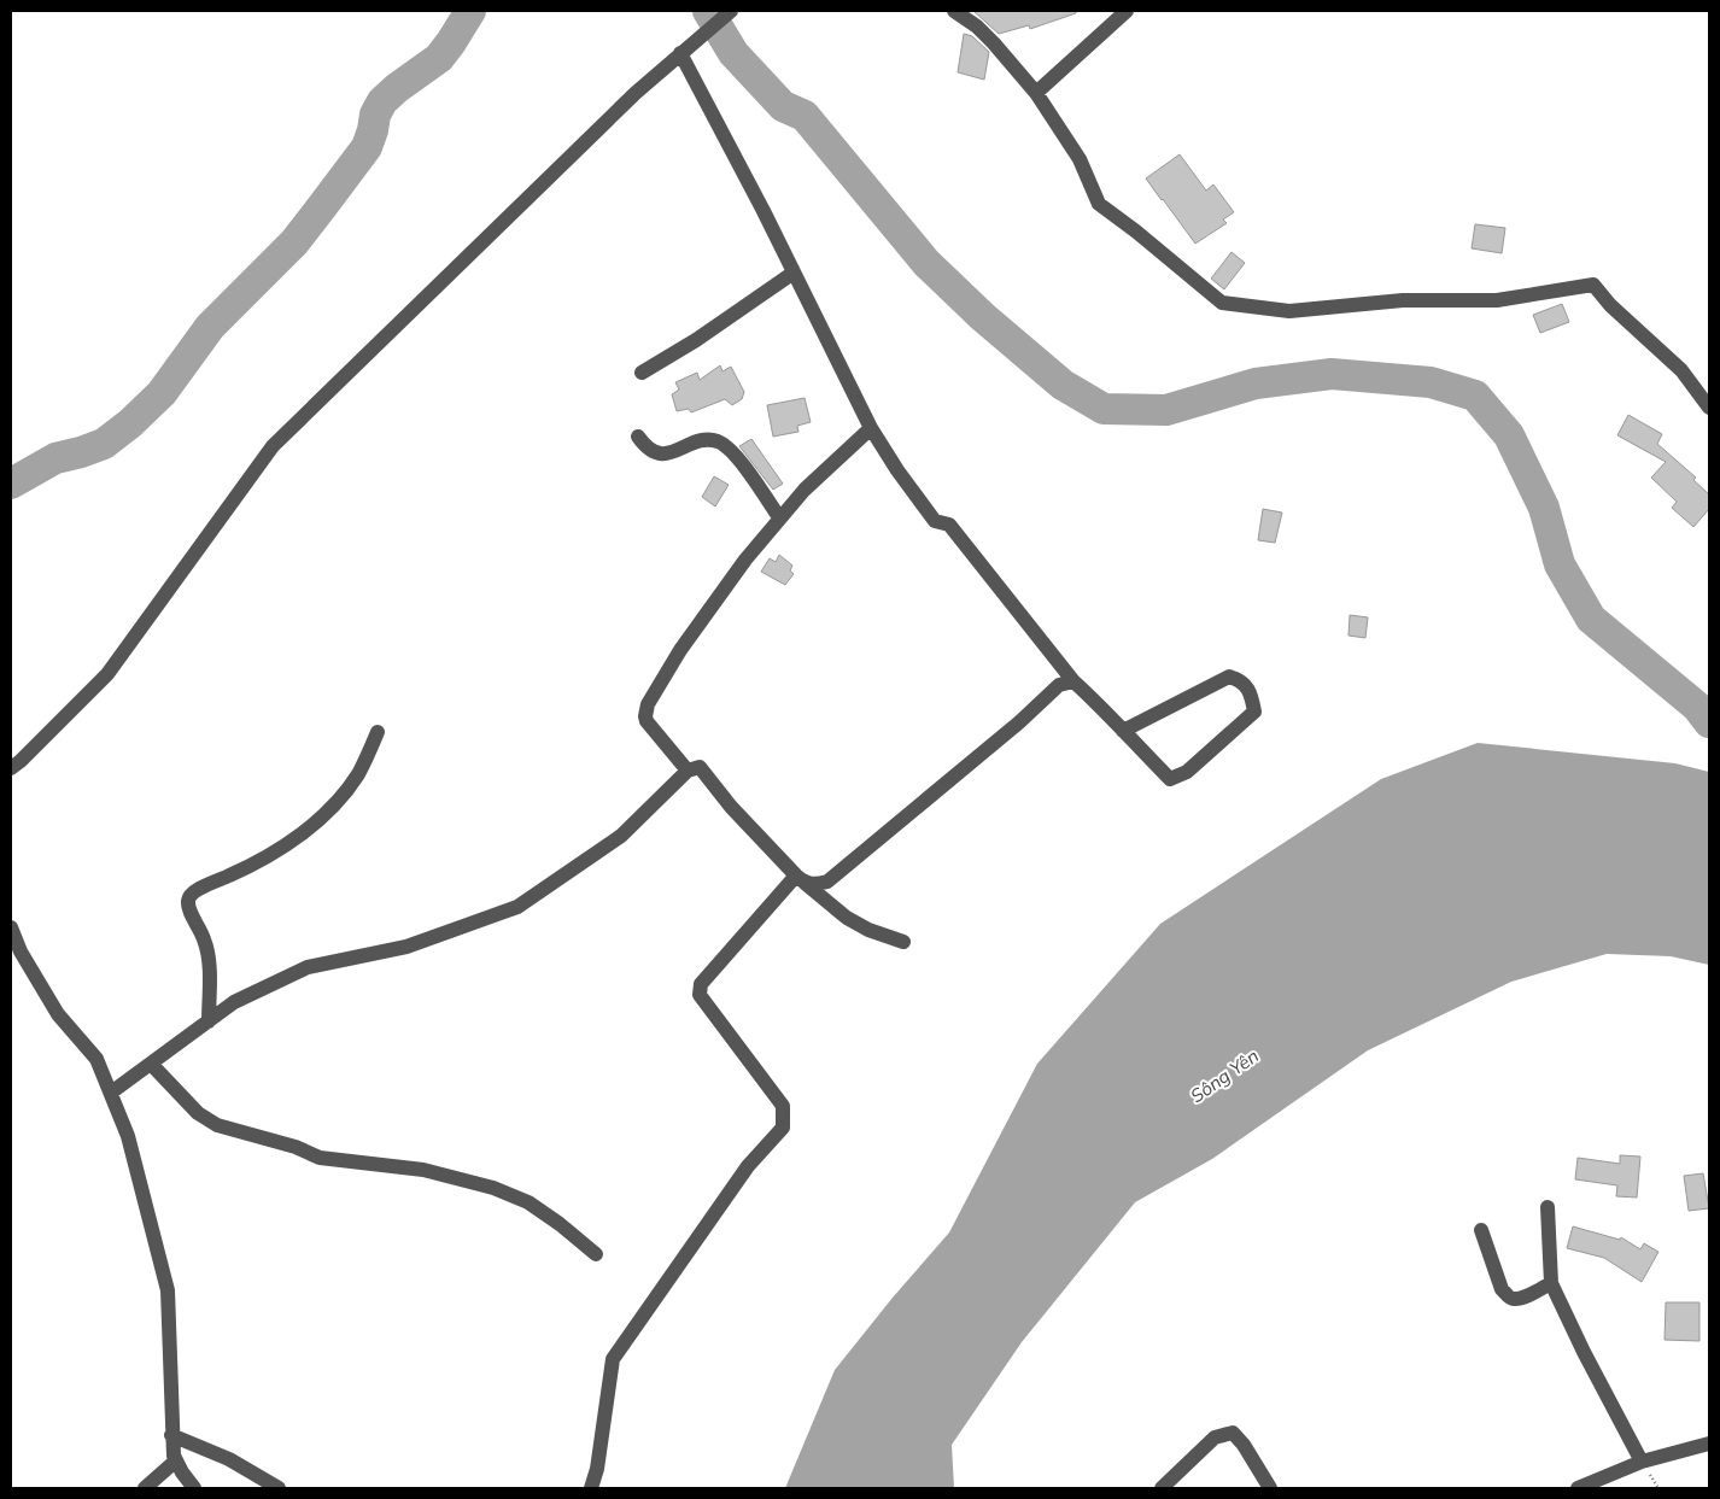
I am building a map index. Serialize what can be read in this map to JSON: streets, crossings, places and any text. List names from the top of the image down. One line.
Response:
{"water":["Sông Yên"]}
